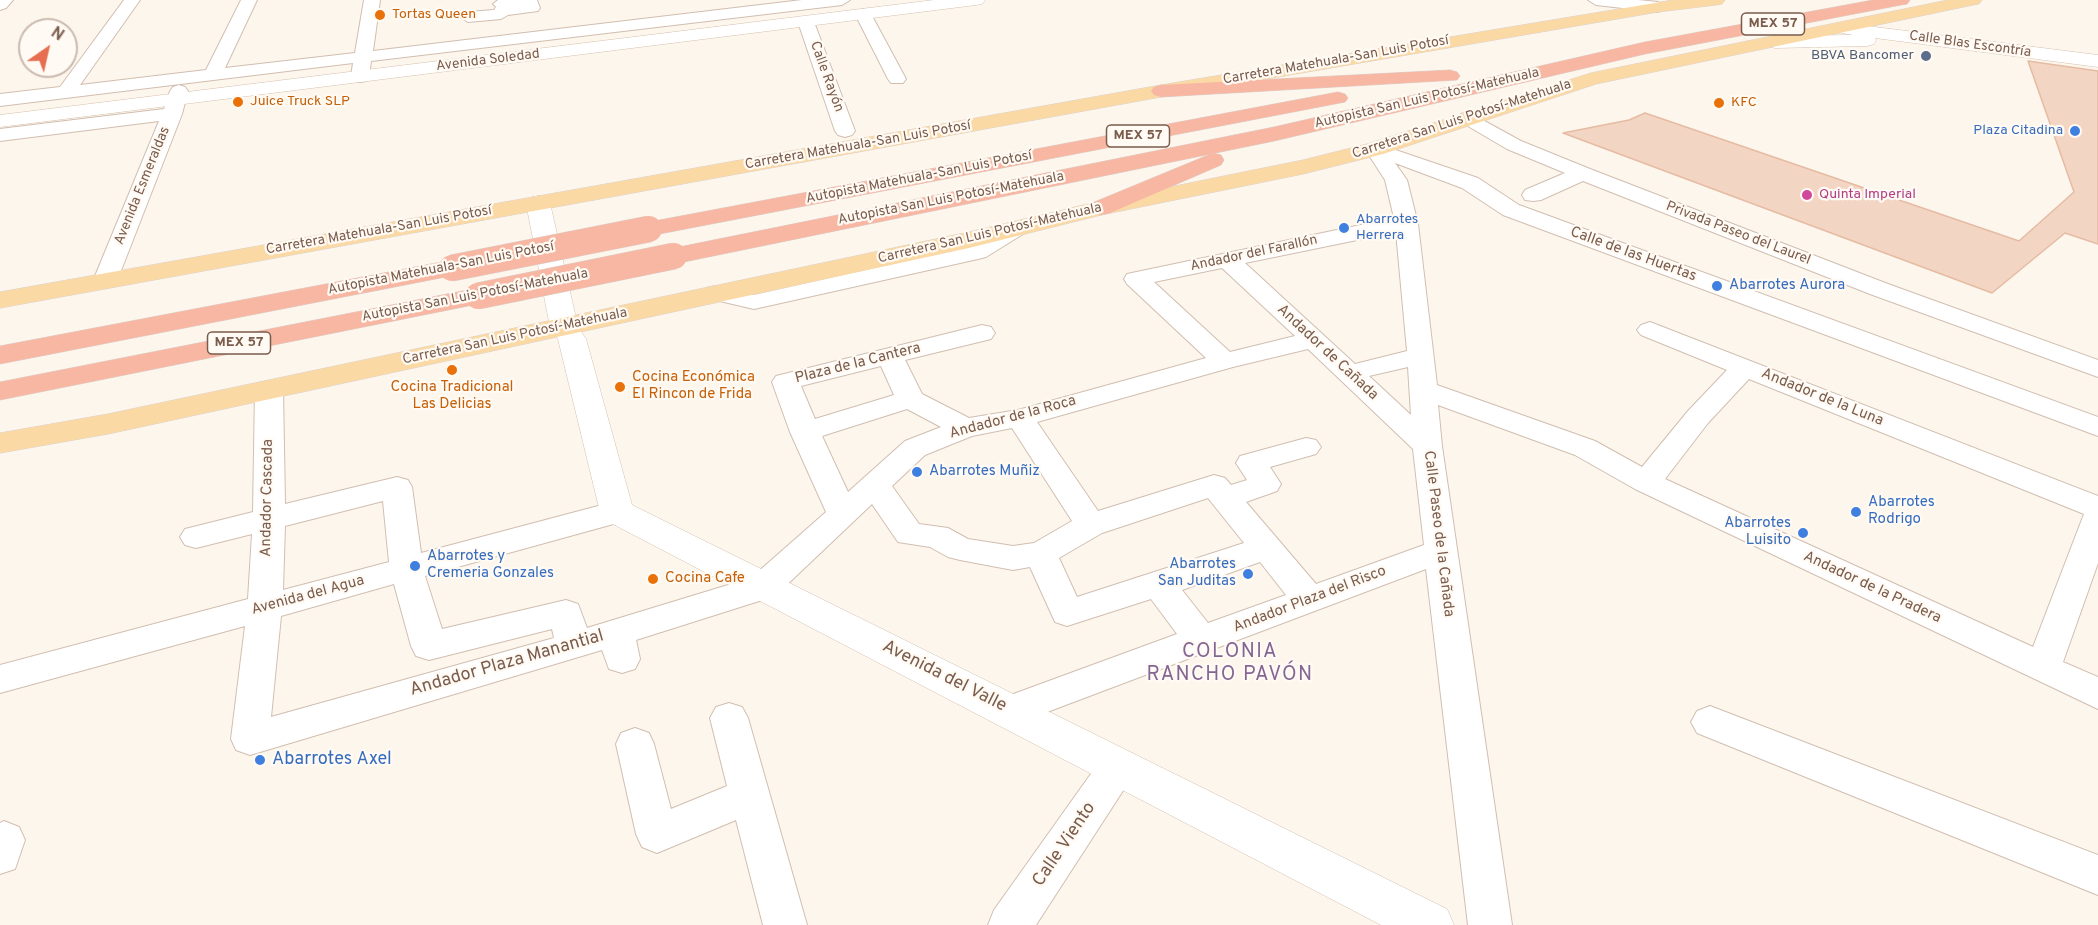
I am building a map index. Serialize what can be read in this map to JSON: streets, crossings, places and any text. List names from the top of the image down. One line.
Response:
{"streets":{"highway":["MEX 57","Autopista San Luis Potosí-Matehuala","Autopista Matehuala-San Luis Potosí"],"main road":["Carretera Matehuala-San Luis Potosí","Carretera San Luis Potosí-Matehuala"],"street":["Calle Blas Escontría","Avenida Soledad","Calle Rayón","Avenida Esmeraldas","Privada Paseo del Laurel","Andador del Farallón","Calle de las Huertas","Andador de Cañada","Plaza de la Cantera","Andador de la Luna","Andador de la Roca","Andador Cascada","Calle Paseo de la Cañada","Andador de la Pradera","Avenida del Agua","Andador Plaza del Risco","Andador Plaza Manantial","Avenida del Valle","Calle Viento"]},"crossings":[["Calle Blas Escontría","Carretera San Luis Potosí-Matehuala"],["Avenida Soledad","Calle Rayón"],["Avenida Soledad","Avenida Esmeraldas"],["Carretera Matehuala-San Luis Potosí","Avenida Esmeraldas"],["Autopista San Luis Potosí-Matehuala","Carretera San Luis Potosí-Matehuala"],["Autopista San Luis Potosí-Matehuala","Autopista Matehuala-San Luis Potosí"],["Carretera San Luis Potosí-Matehuala","Privada Paseo del Laurel"],["Carretera San Luis Potosí-Matehuala","Calle de las Huertas"],["Carretera San Luis Potosí-Matehuala","Andador Cascada"],["Carretera San Luis Potosí-Matehuala","Calle Paseo de la Cañada"],["Andador del Farallón","Andador de Cañada"],["Andador del Farallón","Andador de la Roca"],["Andador del Farallón","Calle Paseo de la Cañada"],["Calle de las Huertas","Calle Paseo de la Cañada"],["Andador de Cañada","Andador de la Roca"],["Andador de Cañada","Calle Paseo de la Cañada"],["Plaza de la Cantera","Andador de la Roca"],["Andador de la Luna","Andador de la Pradera"],["Andador de la Roca","Andador Plaza Manantial"],["Andador de la Roca","Avenida del Valle"],["Andador Cascada","Avenida del Agua"],["Andador Cascada","Andador Plaza Manantial"],["Calle Paseo de la Cañada","Andador Plaza del Risco"],["Avenida del Agua","Avenida del Valle"],["Andador Plaza del Risco","Avenida del Valle"],["Andador Plaza Manantial","Avenida del Valle"],["Avenida del Valle","Calle Viento"]],"districts":["COLONIA RANCHO PAVÓN"],"places":["Tortas Queen","BBVA Bancomer","Juice Truck SLP","KFC","Plaza Citadina","Quinta Imperial","Abarrotes Herrera","Abarrotes Aurora","Cocina Tradicional Las Delicias","Cocina Económica El Rincon de Frida","Abarrotes Muñiz","Abarrotes Rodrigo","Abarrotes Luisito","Abarrotes y Cremeria Gonzales","Abarrotes San Juditas","Cocina Cafe","Abarrotes Axel"],"north":"top right"}
